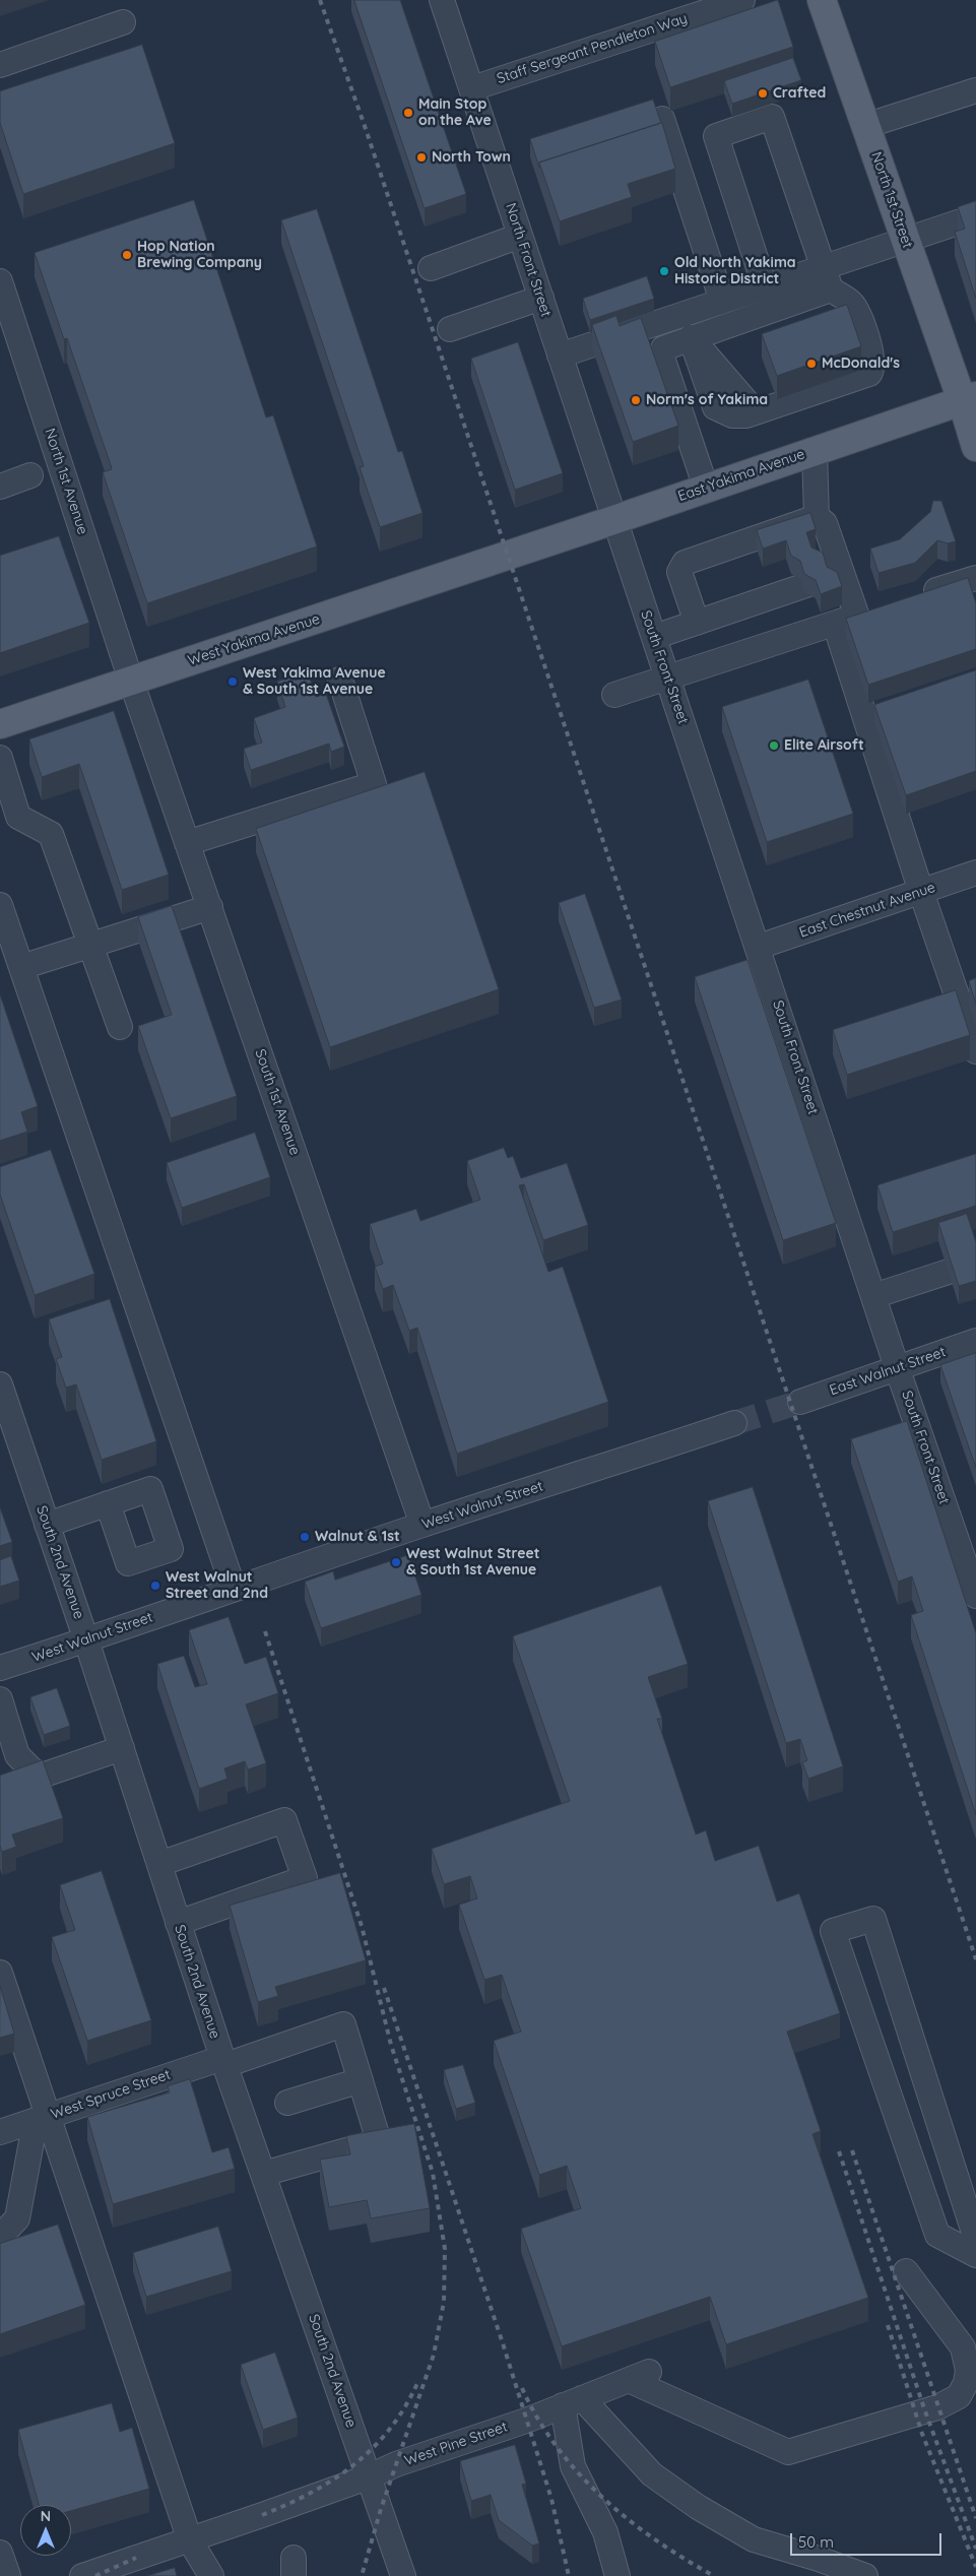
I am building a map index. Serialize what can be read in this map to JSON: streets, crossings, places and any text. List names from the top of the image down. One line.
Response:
{"streets":{"main road":["North 1st Street","East Yakima Avenue","West Yakima Avenue"],"street":["Staff Sergeant Pendleton Way","North Front Street","North 1st Avenue","South Front Street","East Chestnut Avenue","South 1st Avenue","East Walnut Street","West Walnut Street","South 2nd Avenue","West Spruce Street","West Pine Street"]},"crossings":[["Staff Sergeant Pendleton Way","North Front Street"],["North 1st Street","East Yakima Avenue"],["North Front Street","East Yakima Avenue"],["North Front Street","South Front Street"],["East Yakima Avenue","West Yakima Avenue"],["East Yakima Avenue","South Front Street"],["North 1st Avenue","West Yakima Avenue"],["North 1st Avenue","South 1st Avenue"],["West Yakima Avenue","South 1st Avenue"],["South Front Street","East Chestnut Avenue"],["South Front Street","East Walnut Street"],["South 1st Avenue","West Walnut Street"],["West Walnut Street","South 2nd Avenue"],["South 2nd Avenue","West Spruce Street"],["South 2nd Avenue","West Pine Street"]],"places":["Crafted","Main Stop on the Ave","North Town","Hop Nation Brewing Company","Old North Yakima Historic District","McDonald's","Norm's of Yakima","West Yakima Avenue & South 1st Avenue","Elite Airsoft","Walnut & 1st","West Walnut Street & South 1st Avenue","West Walnut Street and 2nd"],"scale_bar":"50 m","north":"top"}
